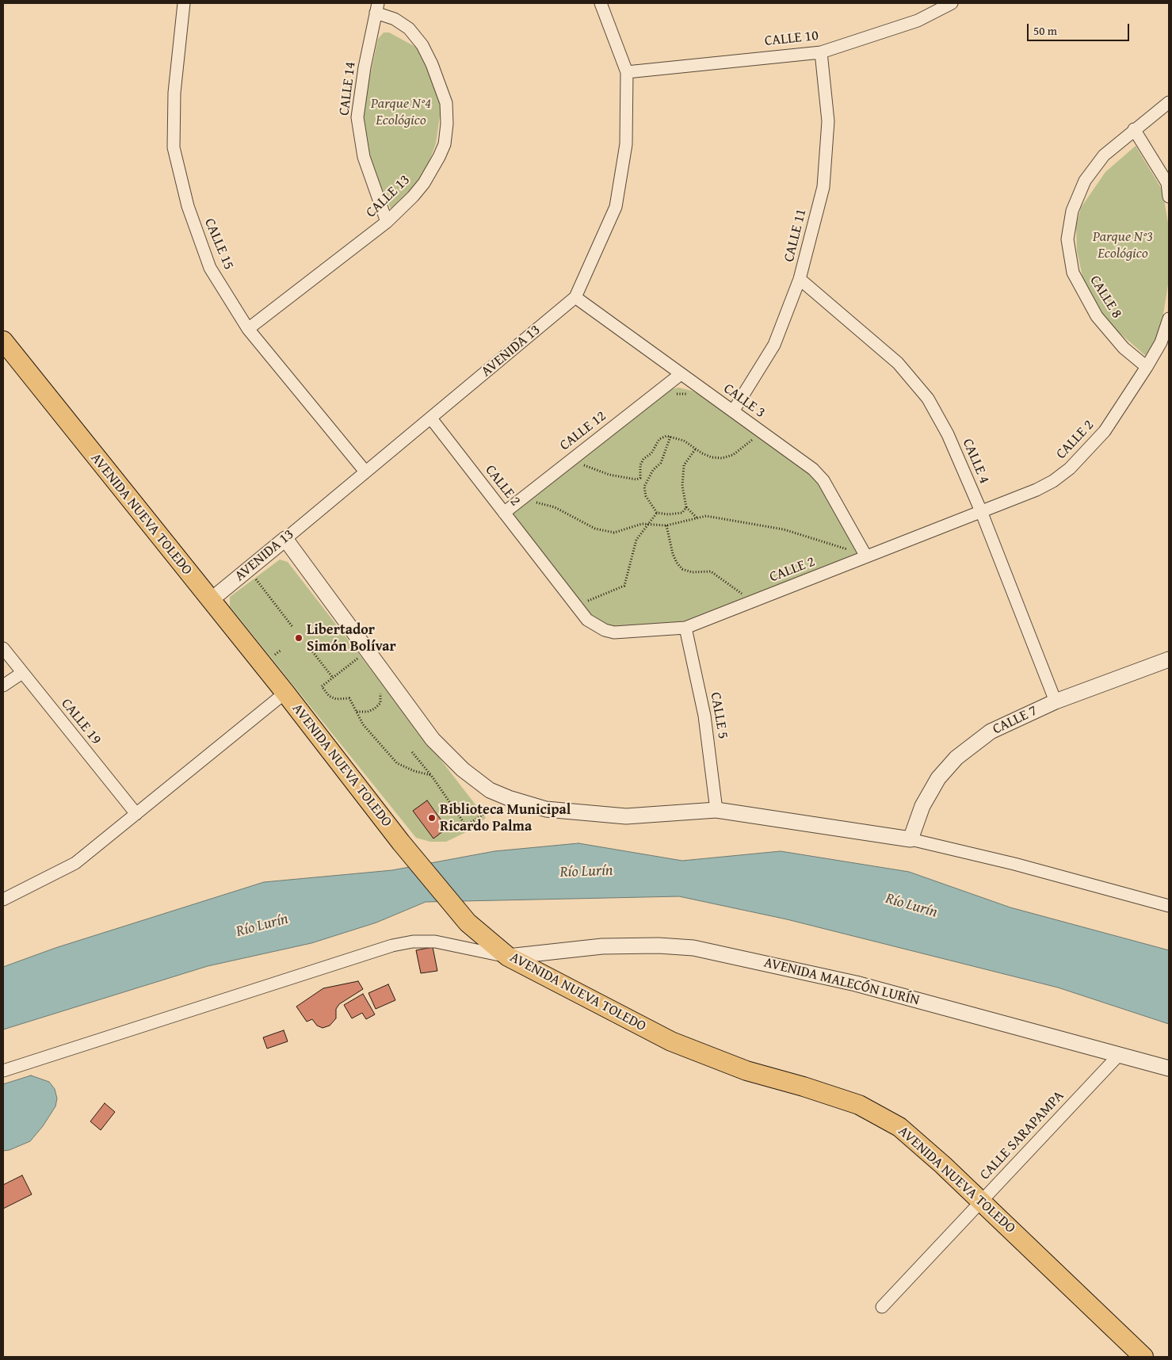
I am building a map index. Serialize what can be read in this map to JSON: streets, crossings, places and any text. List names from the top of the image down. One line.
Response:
{"streets":{"main road":["AVENIDA NUEVA TOLEDO"],"street":["CALLE 10","CALLE 14","CALLE 13","CALLE 11","CALLE 15","CALLE 8","AVENIDA 13","CALLE 3","CALLE 12","CALLE 2","CALLE 4","CALLE 5","CALLE 7","CALLE 19","AVENIDA MALECÓN LURÍN","CALLE SARAPAMPA"]},"crossings":[["CALLE 10","CALLE 11"],["CALLE 10","AVENIDA 13"],["CALLE 14","CALLE 13"],["CALLE 13","CALLE 15"],["CALLE 11","CALLE 3"],["CALLE 11","CALLE 4"],["CALLE 15","AVENIDA 13"],["CALLE 8","CALLE 2"],["AVENIDA 13","CALLE 3"],["AVENIDA 13","CALLE 2"],["AVENIDA 13","AVENIDA NUEVA TOLEDO"],["CALLE 3","CALLE 12"],["CALLE 3","CALLE 2"],["CALLE 12","CALLE 2"],["CALLE 2","CALLE 4"],["CALLE 2","CALLE 5"],["CALLE 4","CALLE 7"],["AVENIDA NUEVA TOLEDO","AVENIDA MALECÓN LURÍN"],["AVENIDA NUEVA TOLEDO","CALLE SARAPAMPA"],["AVENIDA MALECÓN LURÍN","CALLE SARAPAMPA"]],"water":["Río Lurín"],"parks":["Parque N°4 Ecológico","Parque N°3 Ecológico"],"places":["Libertador Simón Bolívar","Biblioteca Municipal Ricardo Palma"],"scale_bar":"50 m"}
